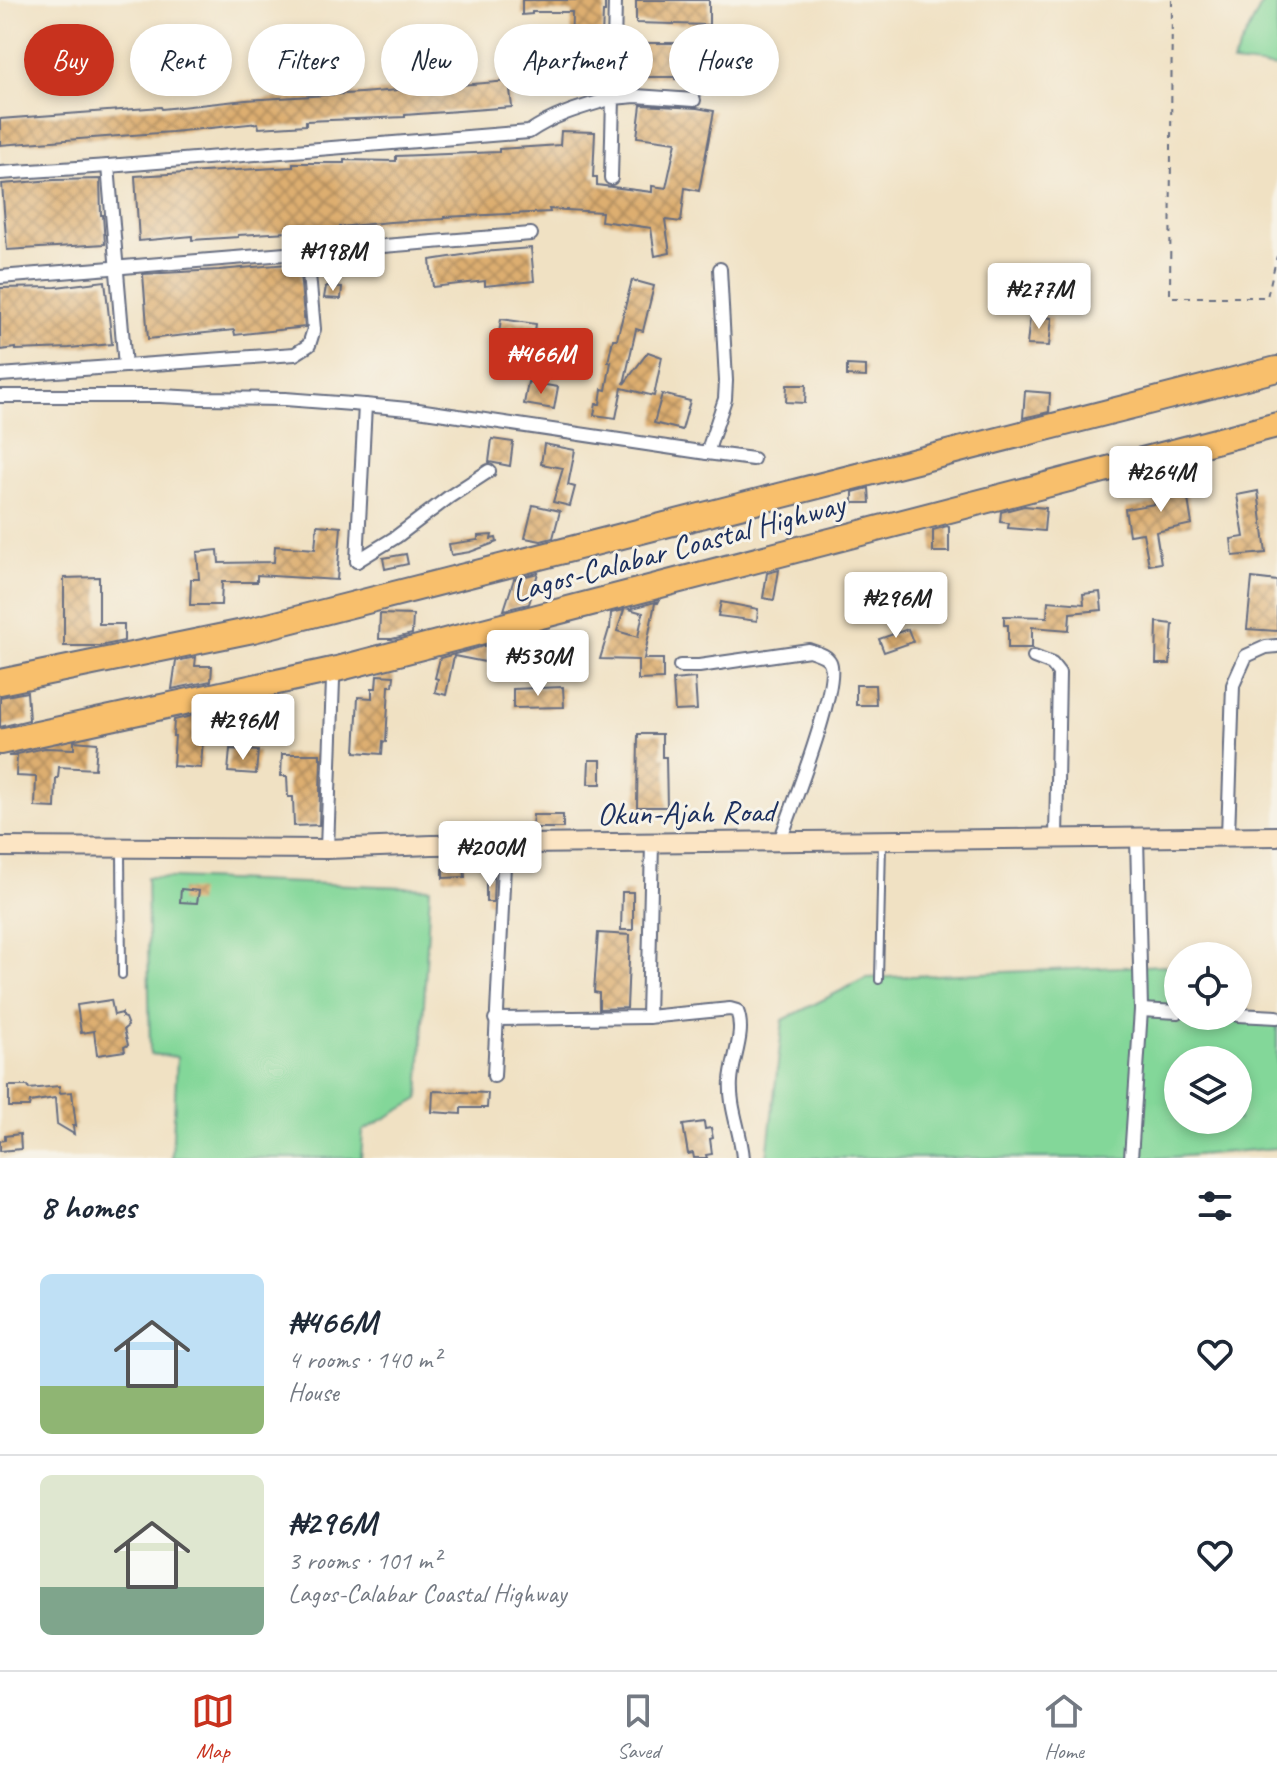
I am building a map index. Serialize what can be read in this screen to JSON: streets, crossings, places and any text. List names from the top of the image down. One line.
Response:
{"streets":{"highway":["Lagos-Calabar Coastal Highway"],"street":["Okun-Ajah Road"]},"page":{"chip":["Buy","Rent","Filters","New","Apartment","House"],"price":["₦198M","₦277M","₦466M","₦264M","₦296M","₦530M","₦296M","₦200M"],"heading":"8 homes","list":[{"name":"₦466M","note":"4 rooms · 140 m² · House"},{"name":"₦296M","note":"3 rooms · 101 m² · Lagos-Calabar Coastal Highway"}],"tabs":["Map","Saved","Home"]}}
